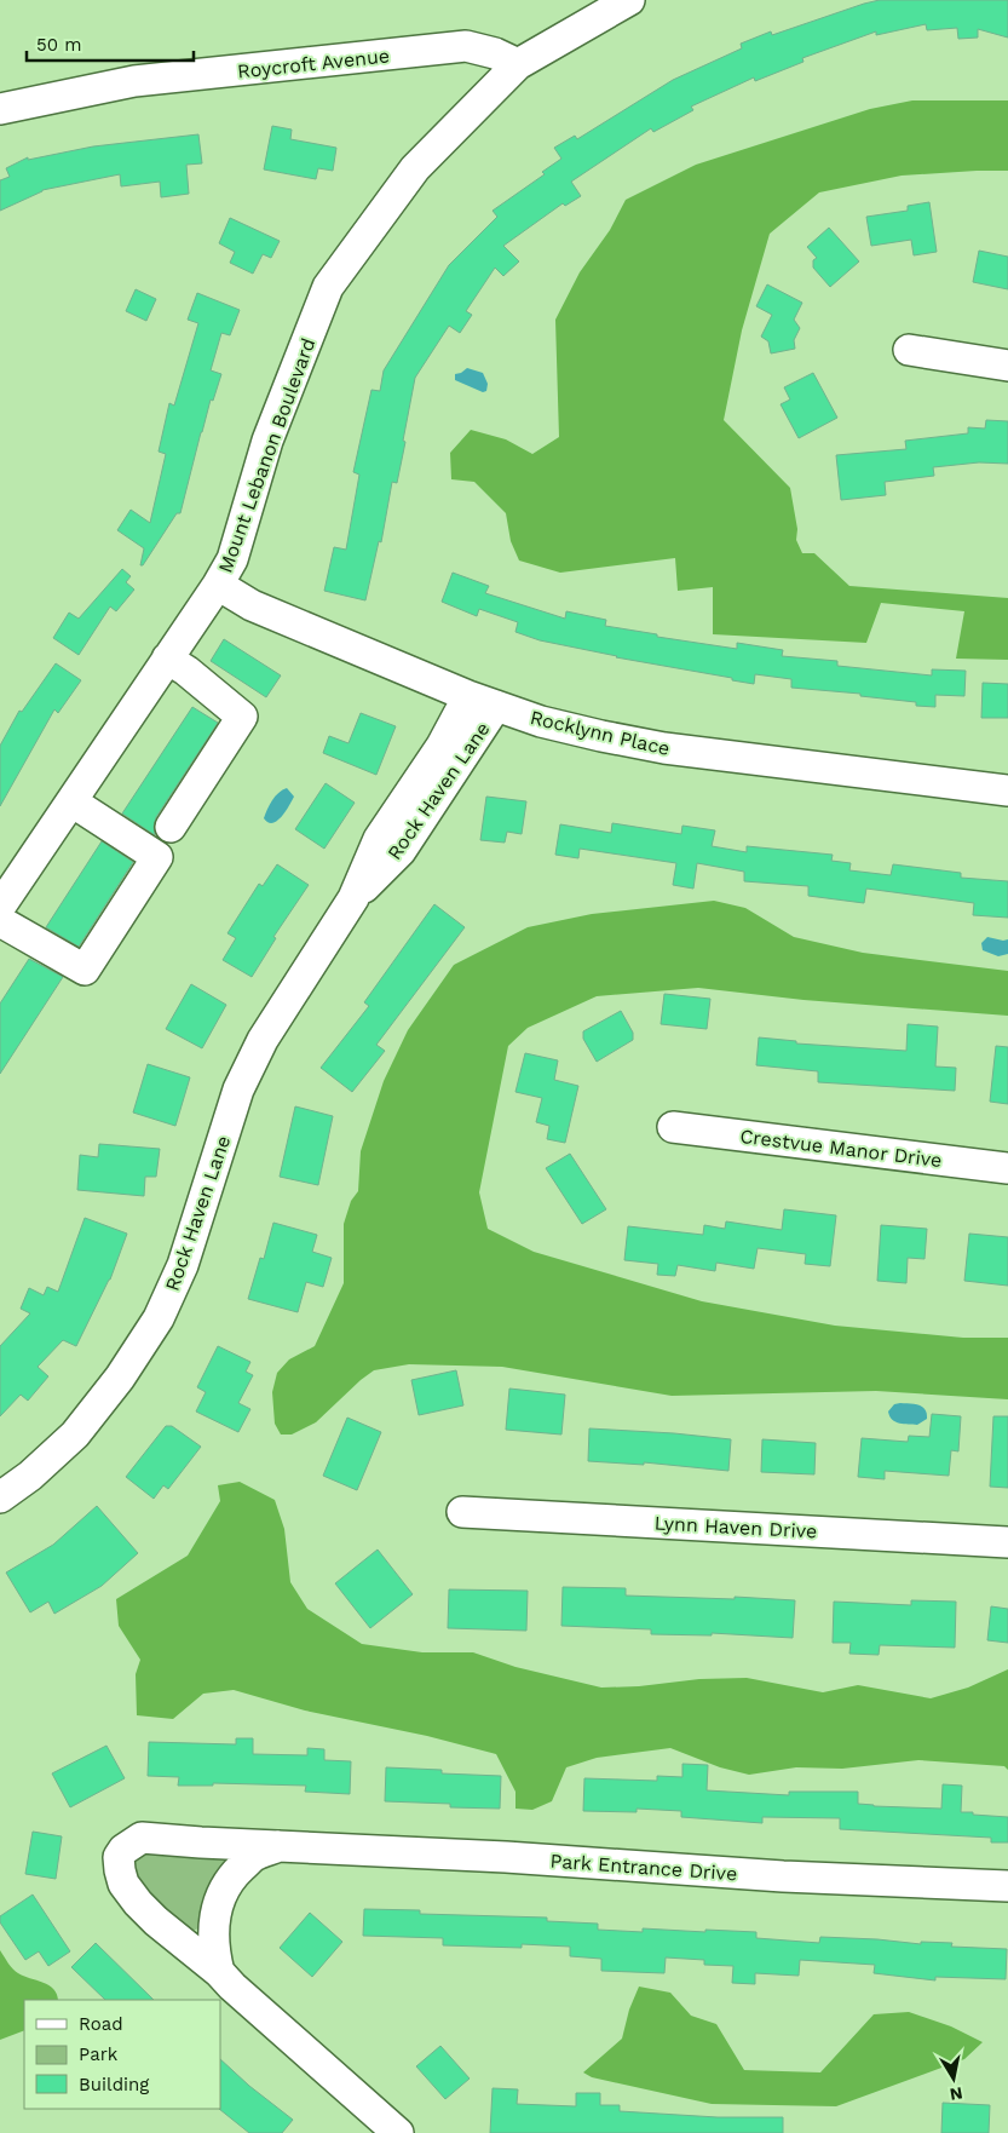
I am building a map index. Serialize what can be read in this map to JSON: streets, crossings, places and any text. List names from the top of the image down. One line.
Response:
{"streets":{"street":["Roycroft Avenue","Mount Lebanon Boulevard","Rocklynn Place","Rock Haven Lane","Crestvue Manor Drive","Lynn Haven Drive","Park Entrance Drive"]},"crossings":[["Roycroft Avenue","Mount Lebanon Boulevard"],["Mount Lebanon Boulevard","Rocklynn Place"],["Rocklynn Place","Rock Haven Lane"]],"legend":["Road","Park","Building"],"scale_bar":"50 m","north":"bottom"}
